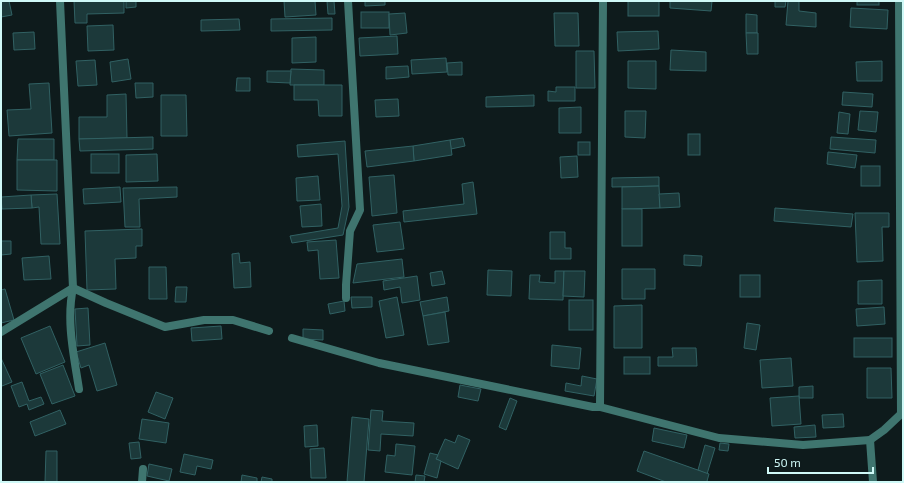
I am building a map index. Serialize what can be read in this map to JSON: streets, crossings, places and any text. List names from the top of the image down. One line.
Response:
{"scale_bar":"50 m"}
